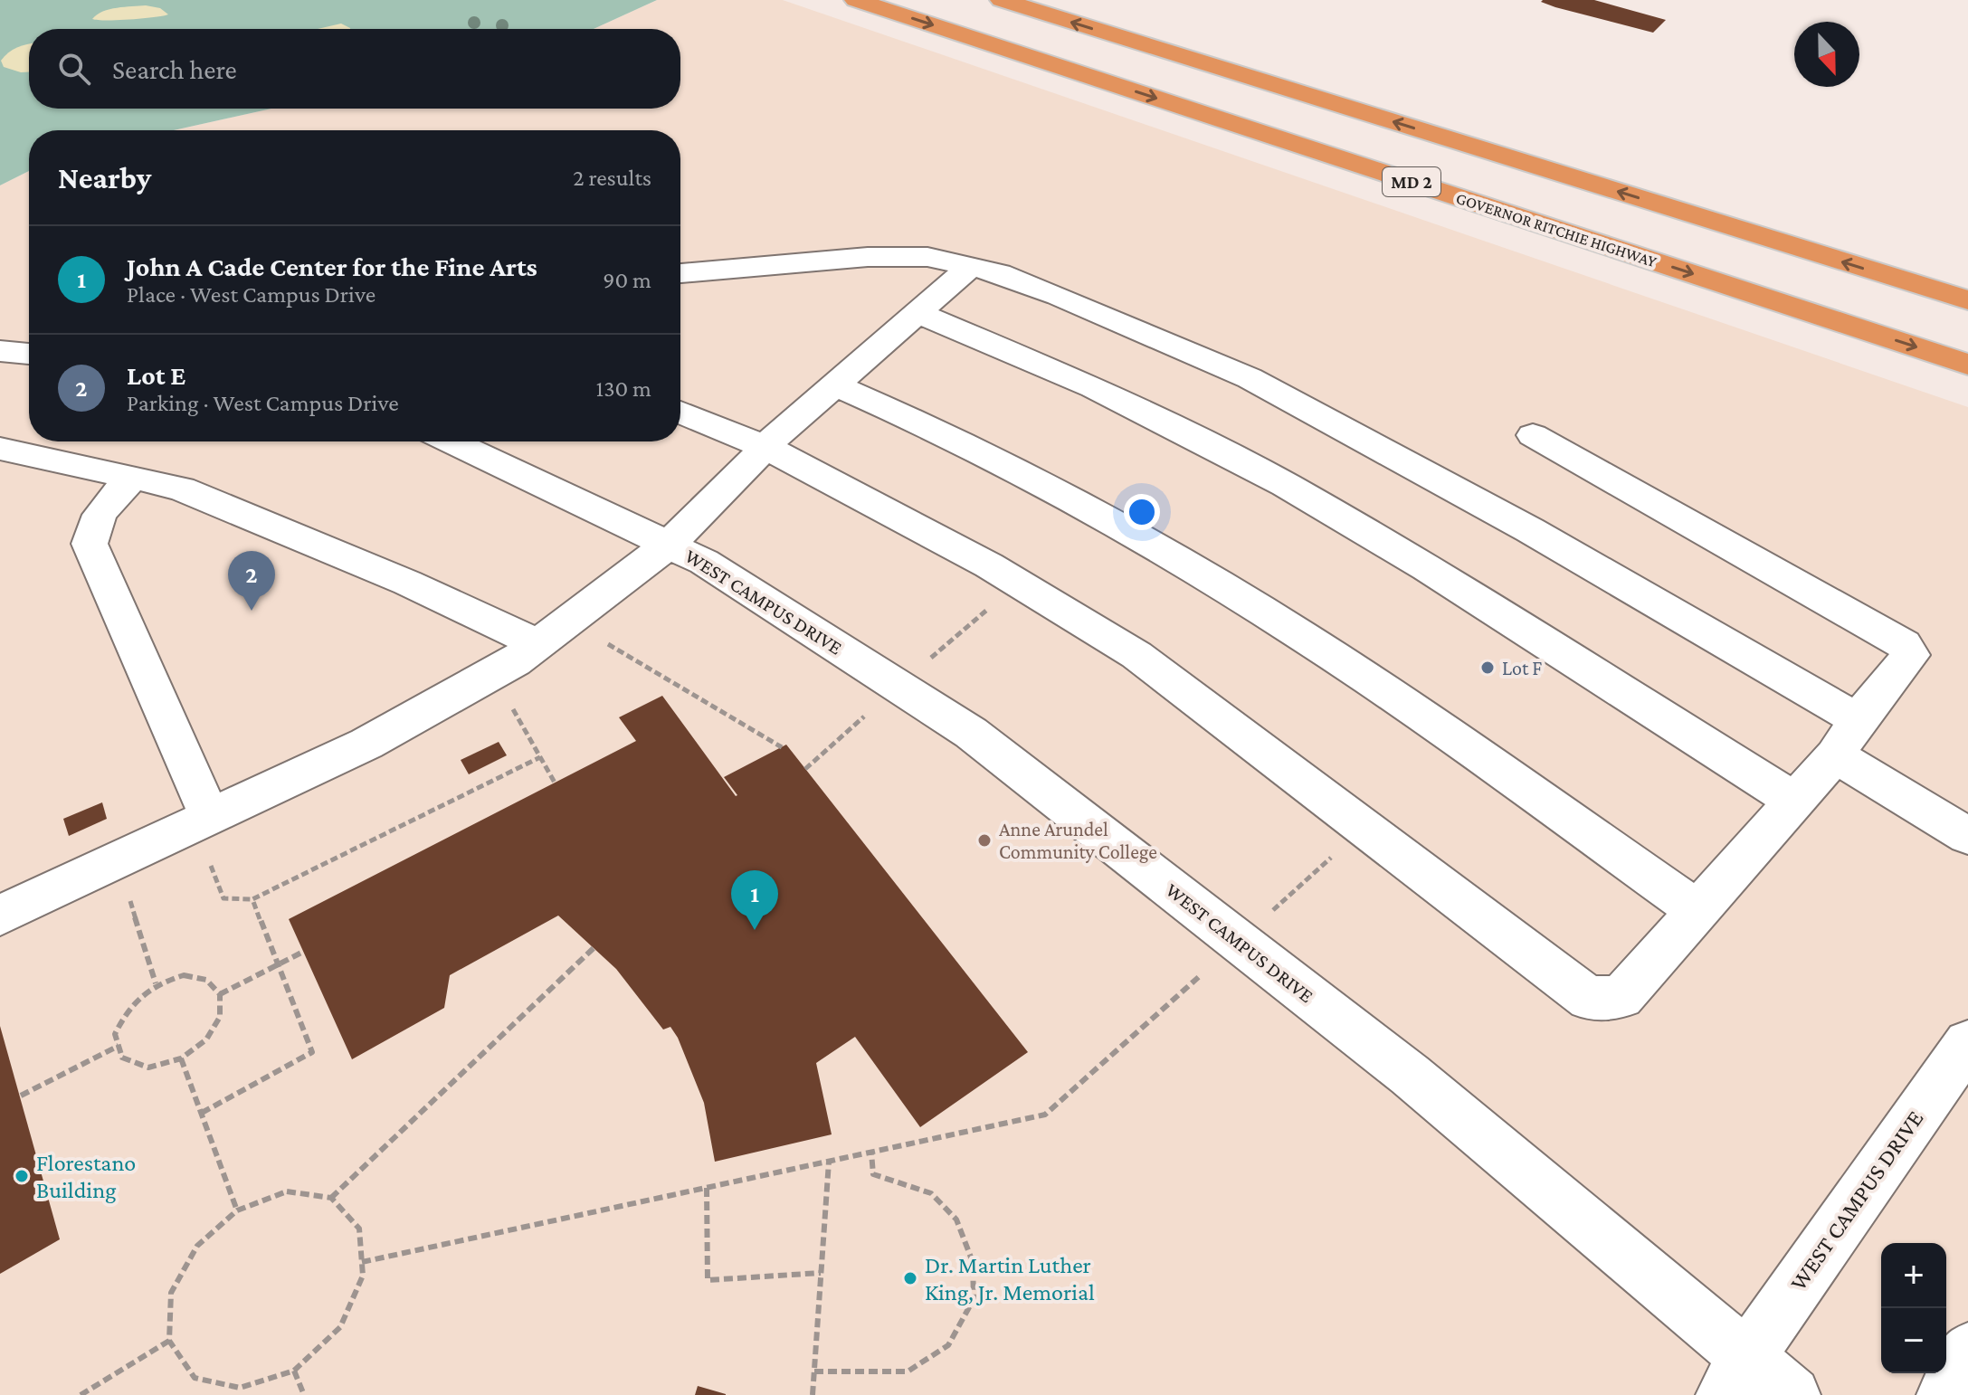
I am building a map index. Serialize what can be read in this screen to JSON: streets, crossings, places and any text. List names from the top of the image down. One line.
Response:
{"streets":{"highway":["MD 2","GOVERNOR RITCHIE HIGHWAY"],"street":["WEST CAMPUS DRIVE"]},"places":["Lot F","Anne Arundel Community College","Florestano Building","Dr. Martin Luther King, Jr. Memorial"],"north":"bottom","page":{"search":"Search here","heading":["Nearby","2 results"],"list":[{"mark":"1","name":"John A Cade Center for the Fine Arts","note":"Place · West Campus Drive","value":"90 m"},{"mark":"2","name":"Lot E","note":"Parking · West Campus Drive","value":"130 m"}],"pins":["2","1"],"map_buttons":["+","−"]}}
